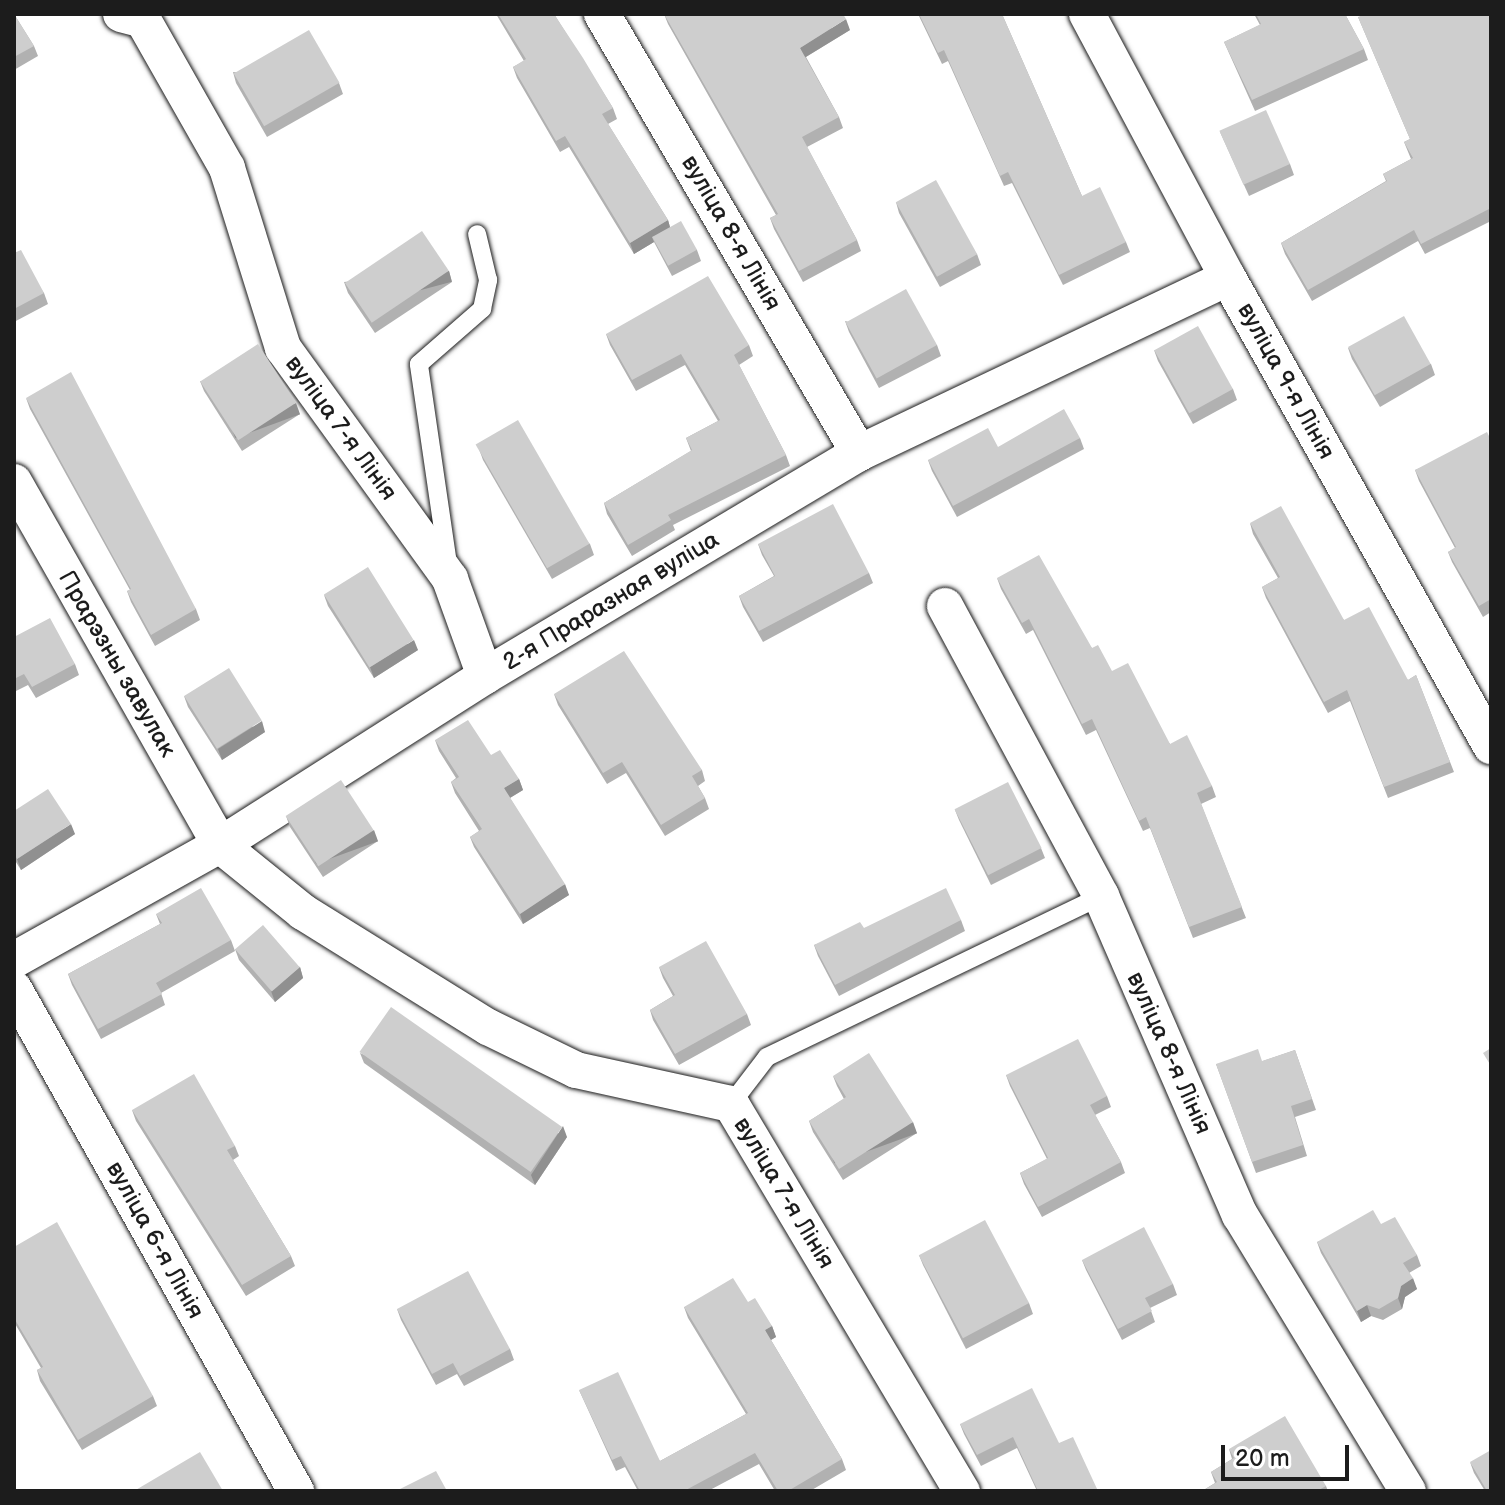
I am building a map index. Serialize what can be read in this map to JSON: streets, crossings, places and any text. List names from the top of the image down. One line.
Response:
{"streets":{"street":["вуліца 8-я Лінія","вуліца 9-я Лінія","вуліца 7-я Лінія","2-я Праразная вуліца","Прарэзны завулак","вуліца 6-я Лінія"]},"crossings":[["вуліца 8-я Лінія","2-я Праразная вуліца"],["вуліца 9-я Лінія","2-я Праразная вуліца"],["вуліца 7-я Лінія","2-я Праразная вуліца"],["вуліца 7-я Лінія","Прарэзны завулак"],["2-я Праразная вуліца","Прарэзны завулак"]],"scale_bar":"20 m"}
